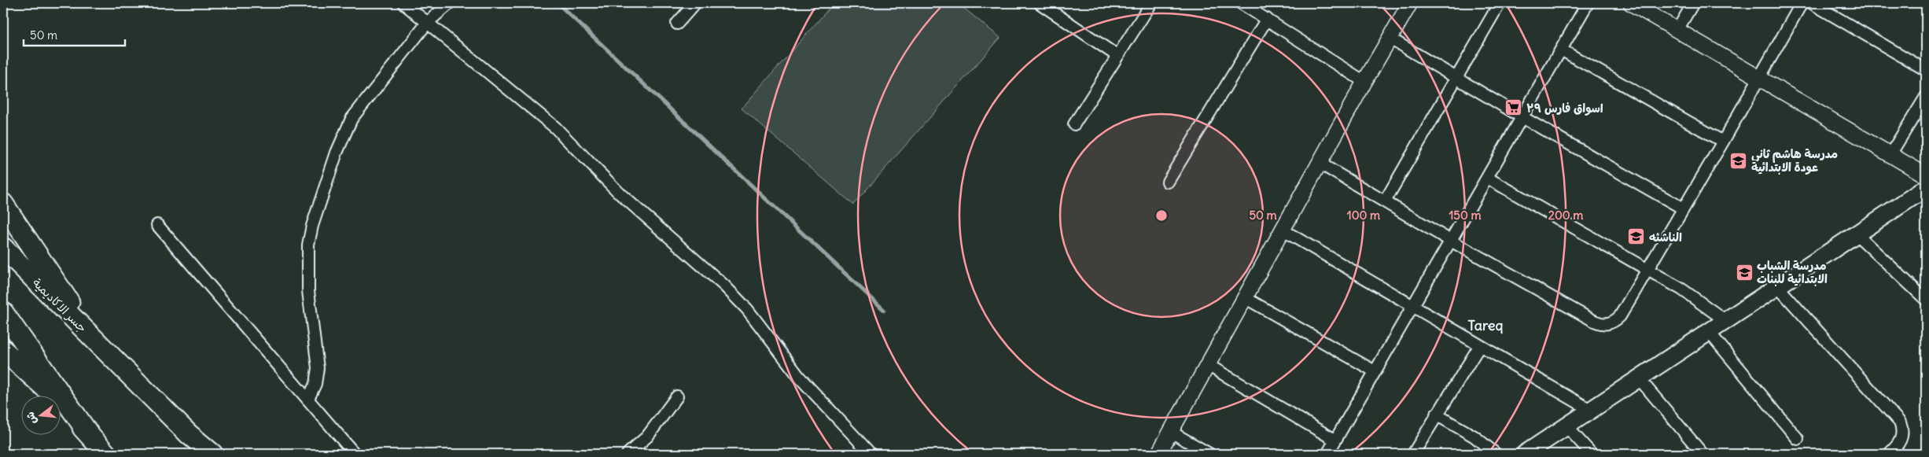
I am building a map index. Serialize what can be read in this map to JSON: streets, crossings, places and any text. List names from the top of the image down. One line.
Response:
{"streets":{"highway":["جسر الاكاديمية"]},"districts":["Tareq"],"places":{"supermarket":["اسواق فارس ٣٩"],"school or university":["مدرسة هاشم ثاني عودة الابتدائية","الناشئه","مدرسة الشباب الابتدائية للبنات"]},"scale_bar":"50 m","north":"left","rings":["50 m","100 m","150 m","200 m"]}
